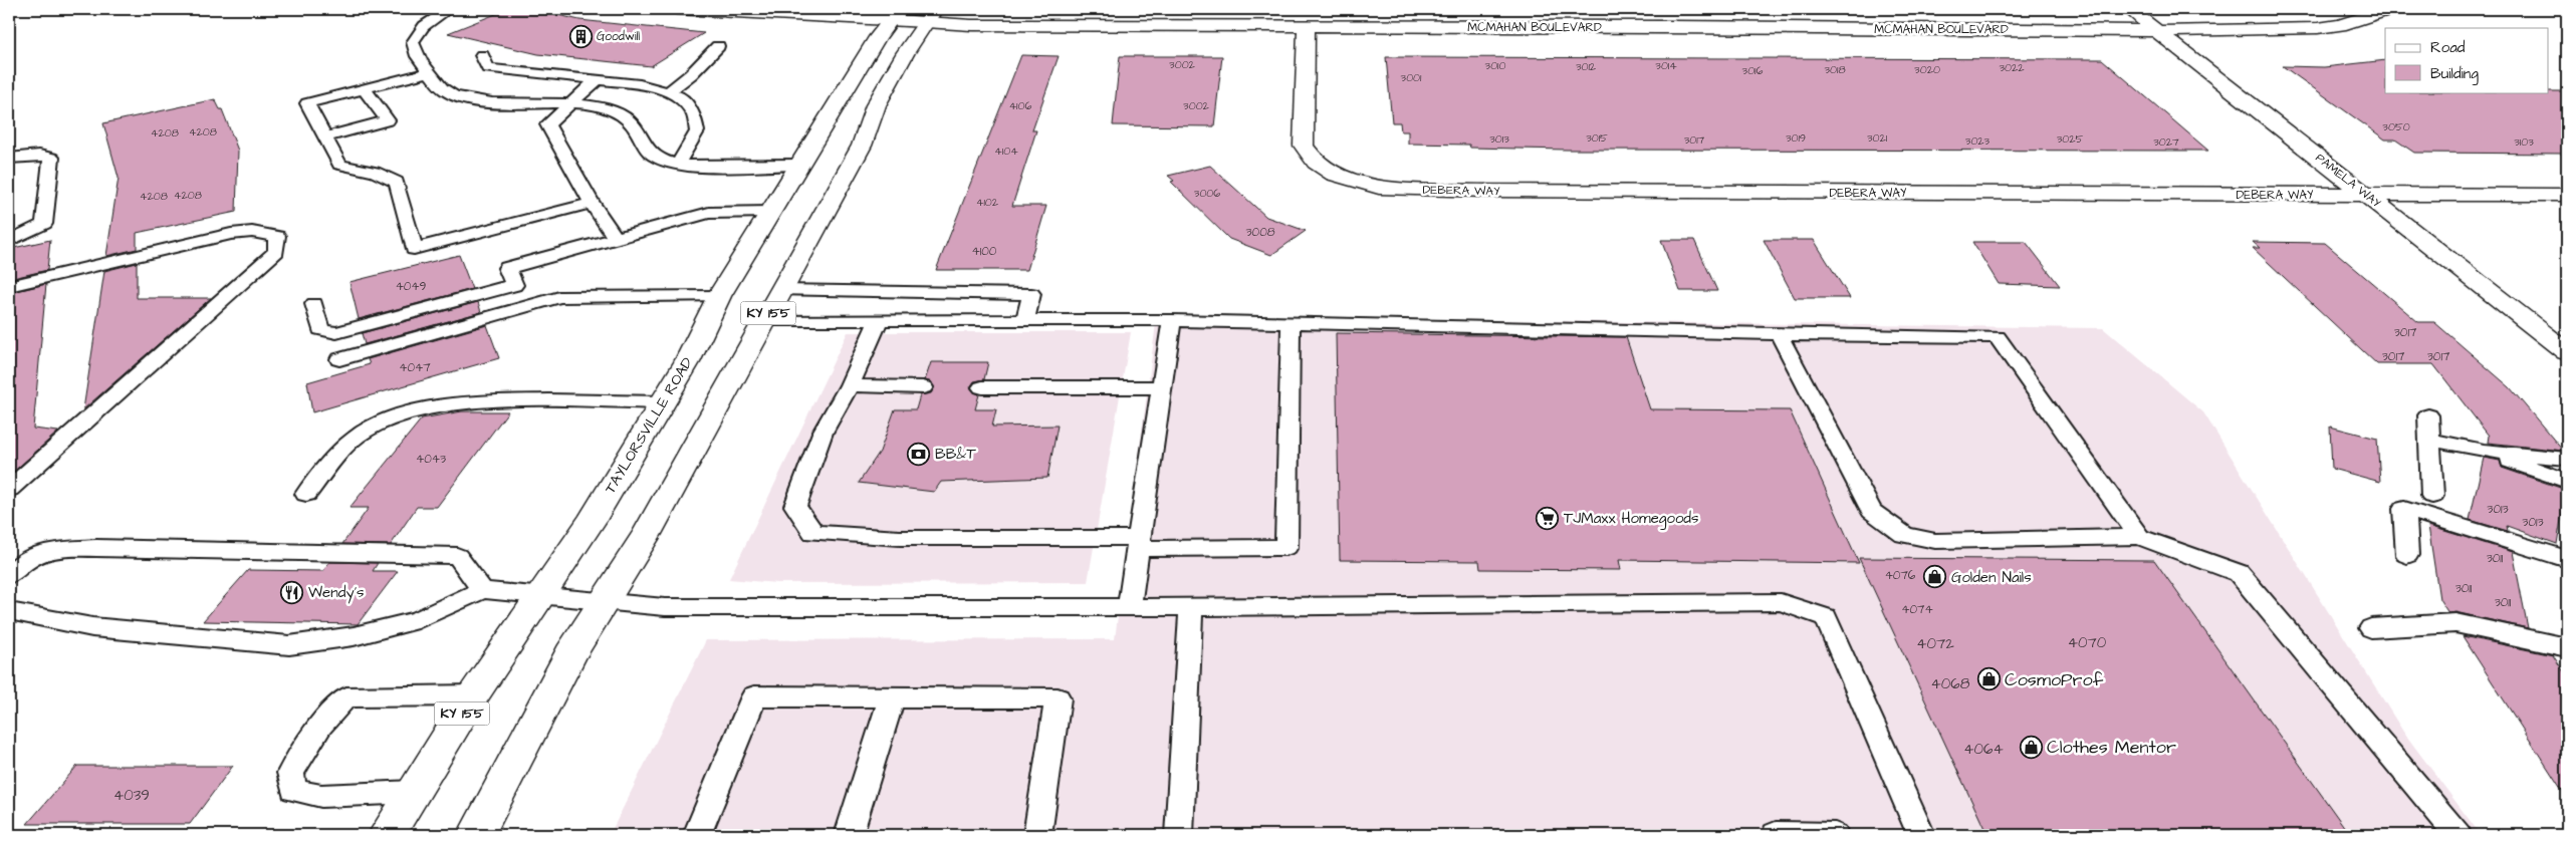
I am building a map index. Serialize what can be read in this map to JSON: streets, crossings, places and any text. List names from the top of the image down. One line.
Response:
{"streets":{"street":["MCMAHAN BOULEVARD","PAMELA WAY","DEBERA WAY","KY 155","TAYLORSVILLE ROAD"]},"crossings":[["MCMAHAN BOULEVARD","PAMELA WAY"],["MCMAHAN BOULEVARD","DEBERA WAY"],["MCMAHAN BOULEVARD","KY 155"],["MCMAHAN BOULEVARD","TAYLORSVILLE ROAD"],["PAMELA WAY","DEBERA WAY"]],"places":{"building":["Goodwill"],"bank":["BB&T"],"supermarket":["TJMaxx Homegoods"],"shop":["Golden Nails","CosmoProf","Clothes Mentor"],"restaurant":["Wendy's"]},"house_numbers":["3002","3010","3014","3012","3022","3018","3020","3016","3001","4106","3002","3050","4208","4208","3015","3019","3021","3013","3025","3017","3023","3027","3103","4104","3006","4208","4208","4102","3008","4100","4049","3017","3017","3017","4047","4043","3013","3013","3011","4076","3011","3011","4074","4070","4072","4068","4064","4039"],"legend":["Road","Building"]}
